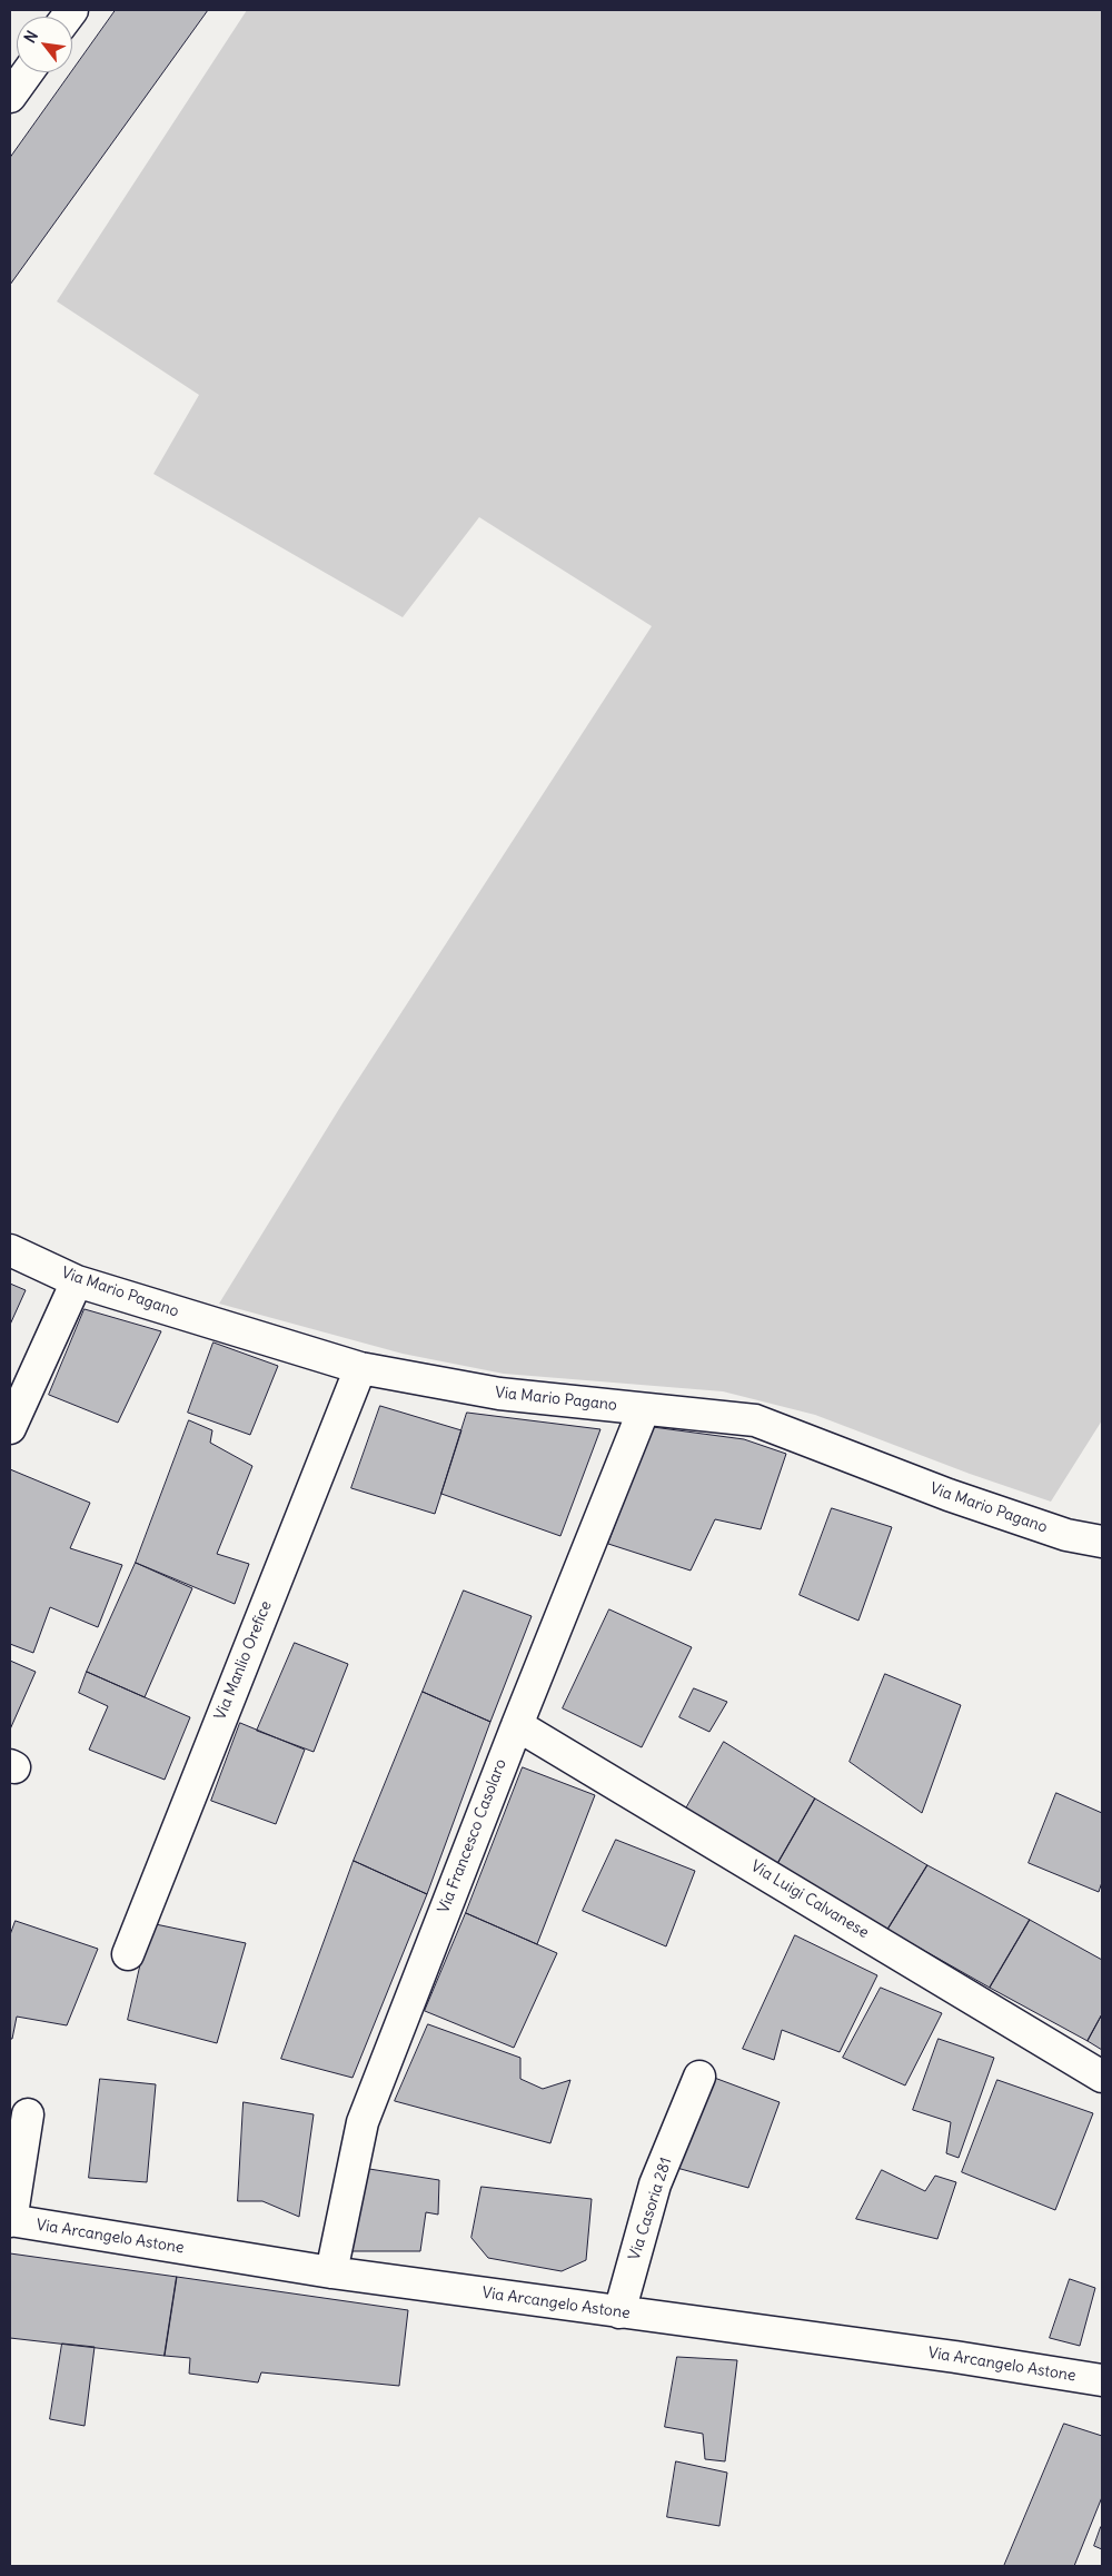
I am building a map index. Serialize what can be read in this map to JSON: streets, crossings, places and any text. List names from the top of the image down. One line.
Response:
{"streets":{"street":["Via Mario Pagano","Via Manlio Orefice","Via Francesco Casolaro","Via Luigi Calvanese","Via Casoria 281","Via Arcangelo Astone"]},"crossings":[["Via Mario Pagano","Via Manlio Orefice"],["Via Mario Pagano","Via Francesco Casolaro"],["Via Francesco Casolaro","Via Luigi Calvanese"],["Via Francesco Casolaro","Via Arcangelo Astone"],["Via Casoria 281","Via Arcangelo Astone"]],"north":"top left"}
